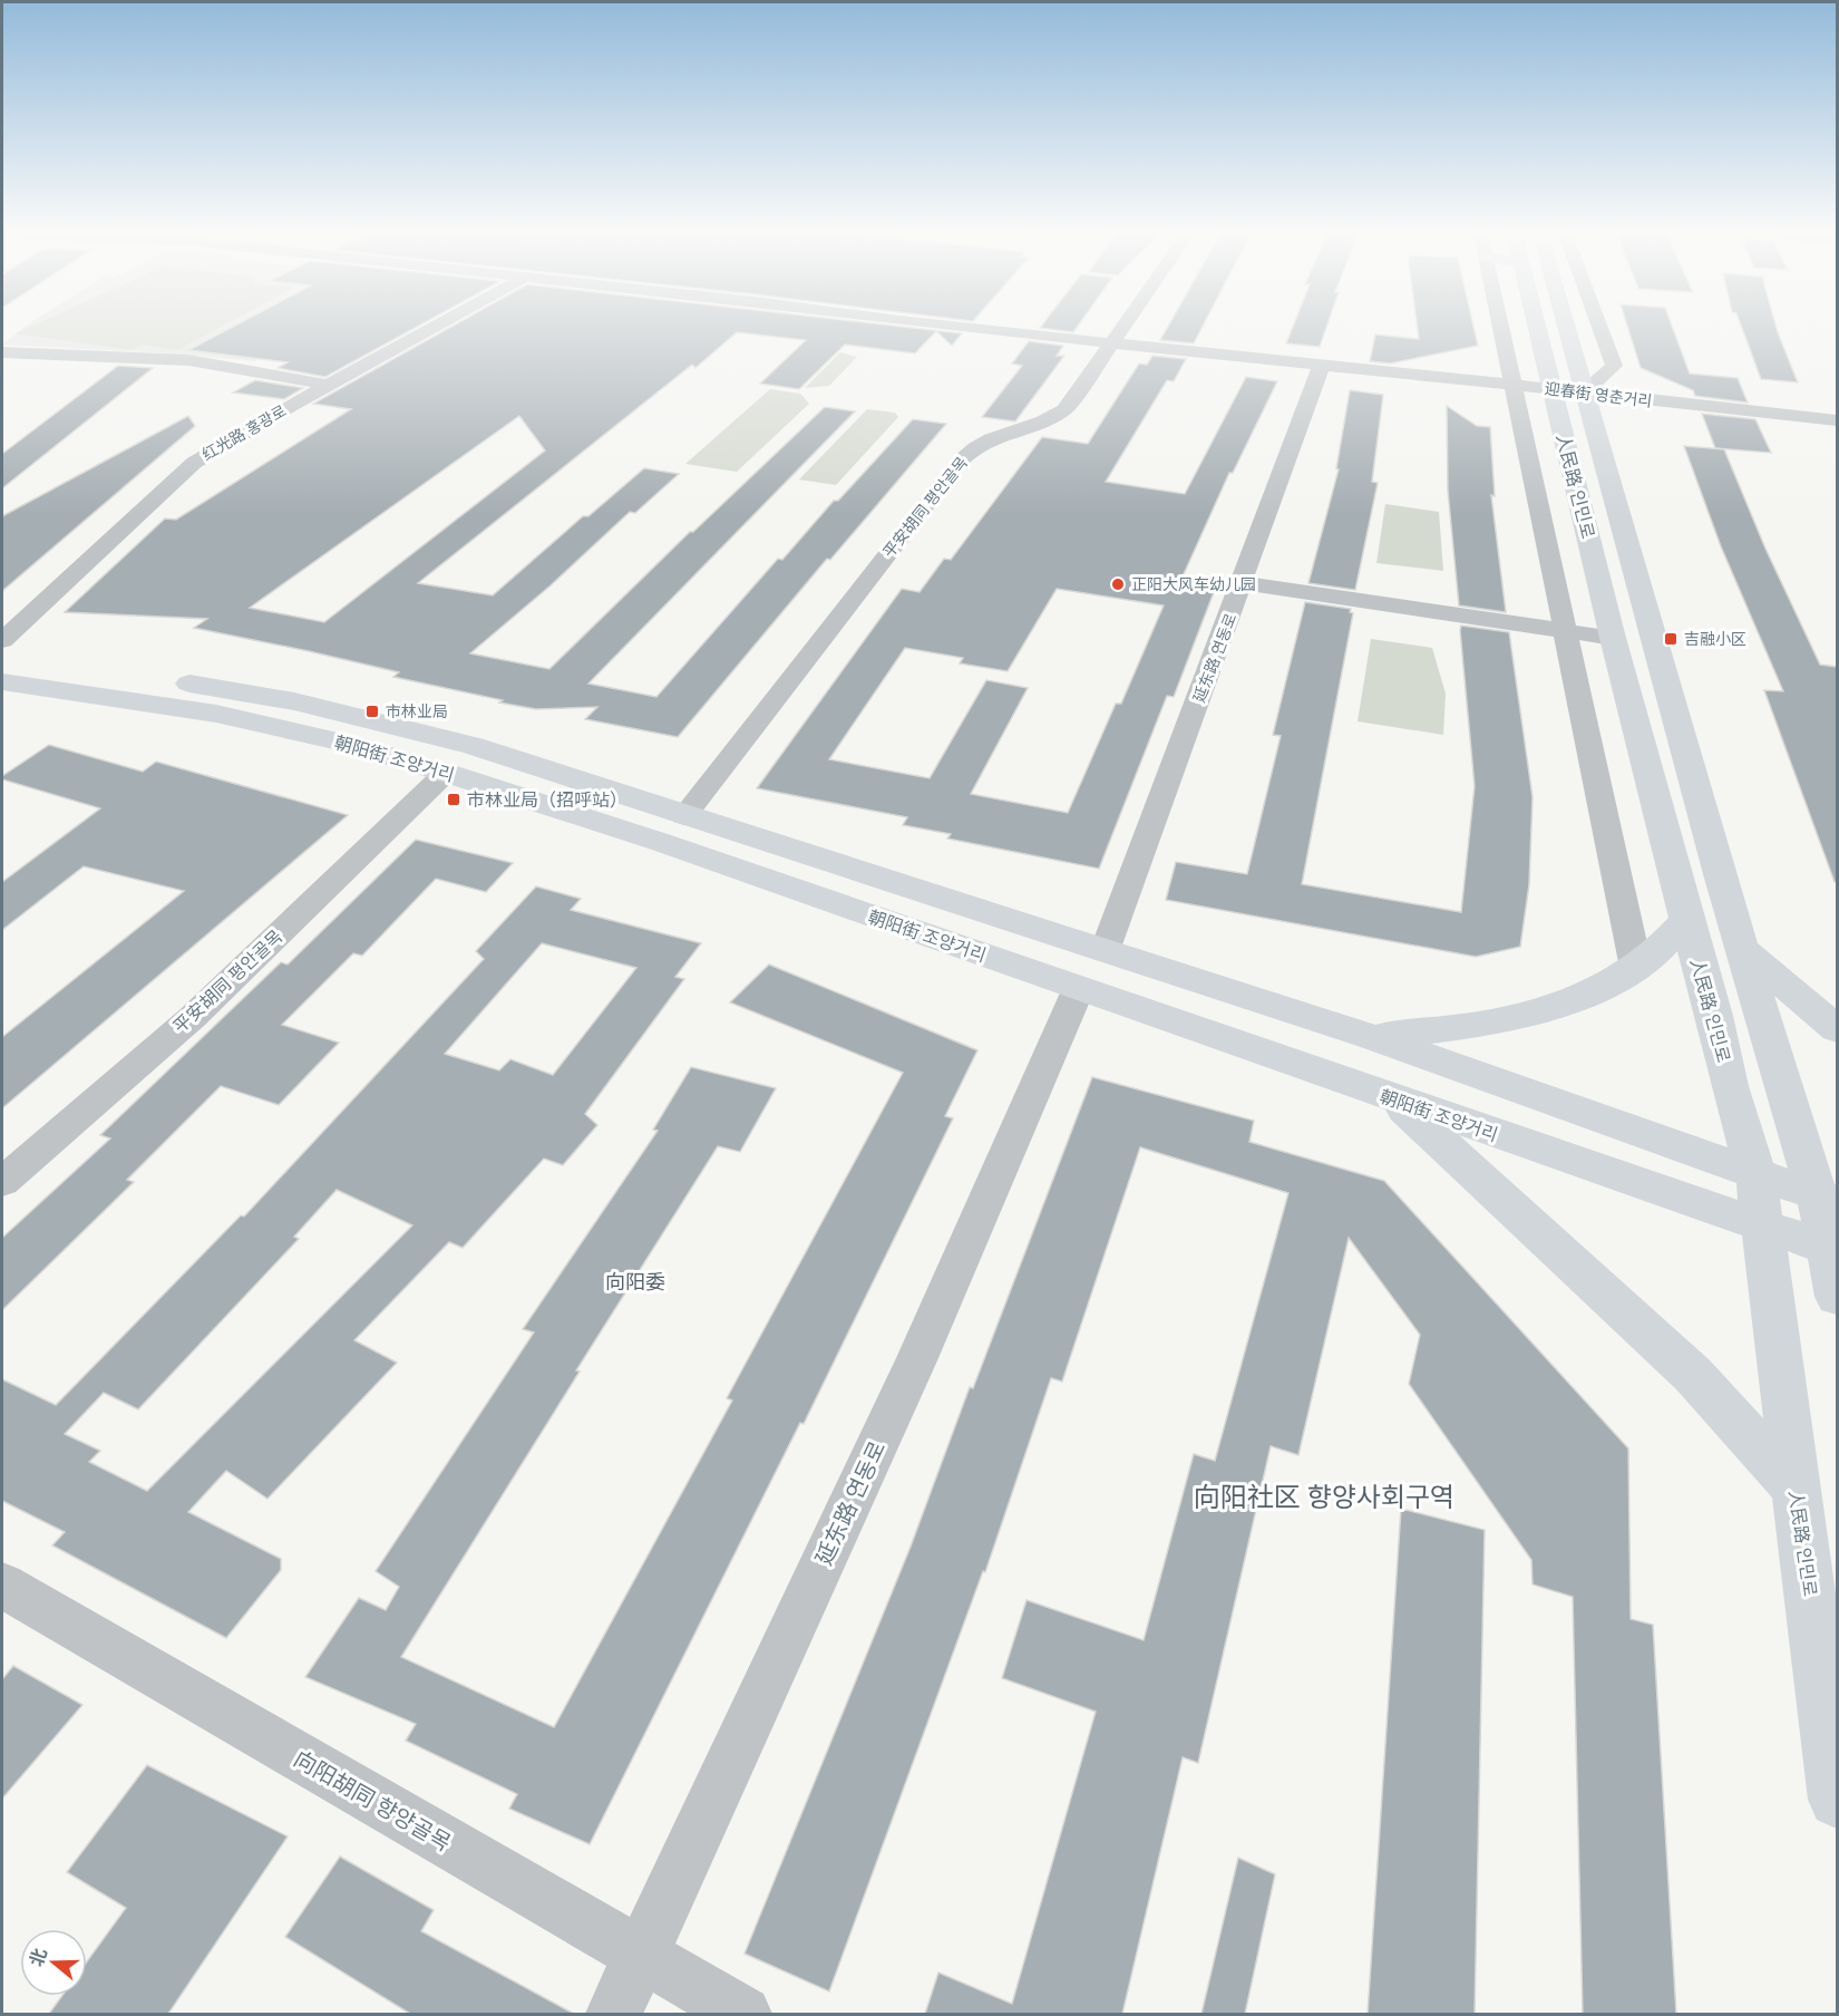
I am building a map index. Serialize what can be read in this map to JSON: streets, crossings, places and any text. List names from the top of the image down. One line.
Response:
{"streets":{"main road":["人民路 인민로","朝阳街 조양거리"],"street":["迎春街 영춘거리","红光路 홍광로","平安胡同 평안골목","延东路 연동로","向阳胡同 향양골목"]},"crossings":[["迎春街 영춘거리","人民路 인민로"],["迎春街 영춘거리","平安胡同 평안골목"],["迎春街 영춘거리","延东路 연동로"],["人民路 인민로","朝阳街 조양거리"],["平安胡同 평안골목","朝阳街 조양거리"],["延东路 연동로","朝阳街 조양거리"],["延东路 연동로","向阳胡同 향양골목"]],"districts":["向阳委","向阳社区 향양사회구역"],"places":{"other":["正阳大风车幼儿园"],"transit":["吉融小区","市林业局","市林业局（招呼站）"]},"north":"left"}
